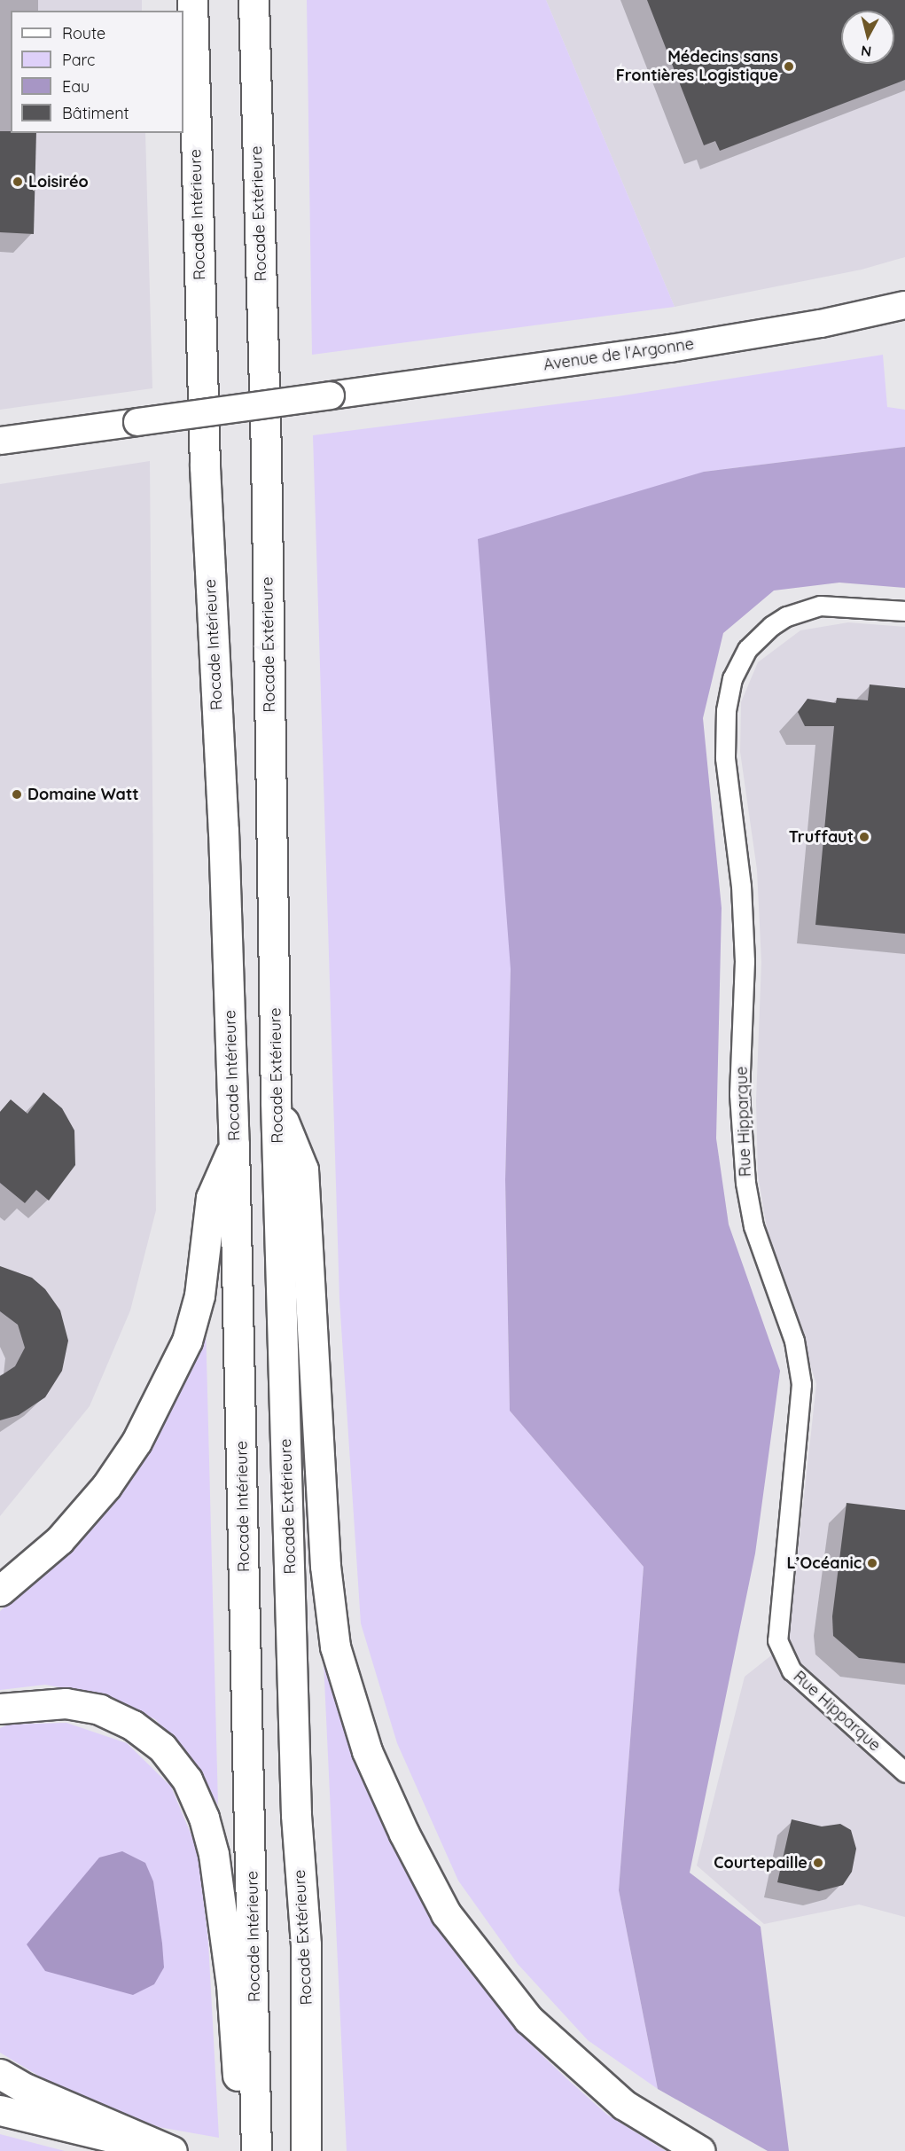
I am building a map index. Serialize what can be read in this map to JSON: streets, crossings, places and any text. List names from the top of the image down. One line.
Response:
{"streets":{"main road":["Rocade Extérieure","Rocade Intérieure","Avenue de l'Argonne"],"street":["Rue Hipparque"]},"places":["Médecins sans Frontières Logistique","Loisiréo","Domaine Watt","Truffaut","L’Océanic","Courtepaille"],"legend":["Route","Parc","Eau","Bâtiment"],"north":"bottom"}
